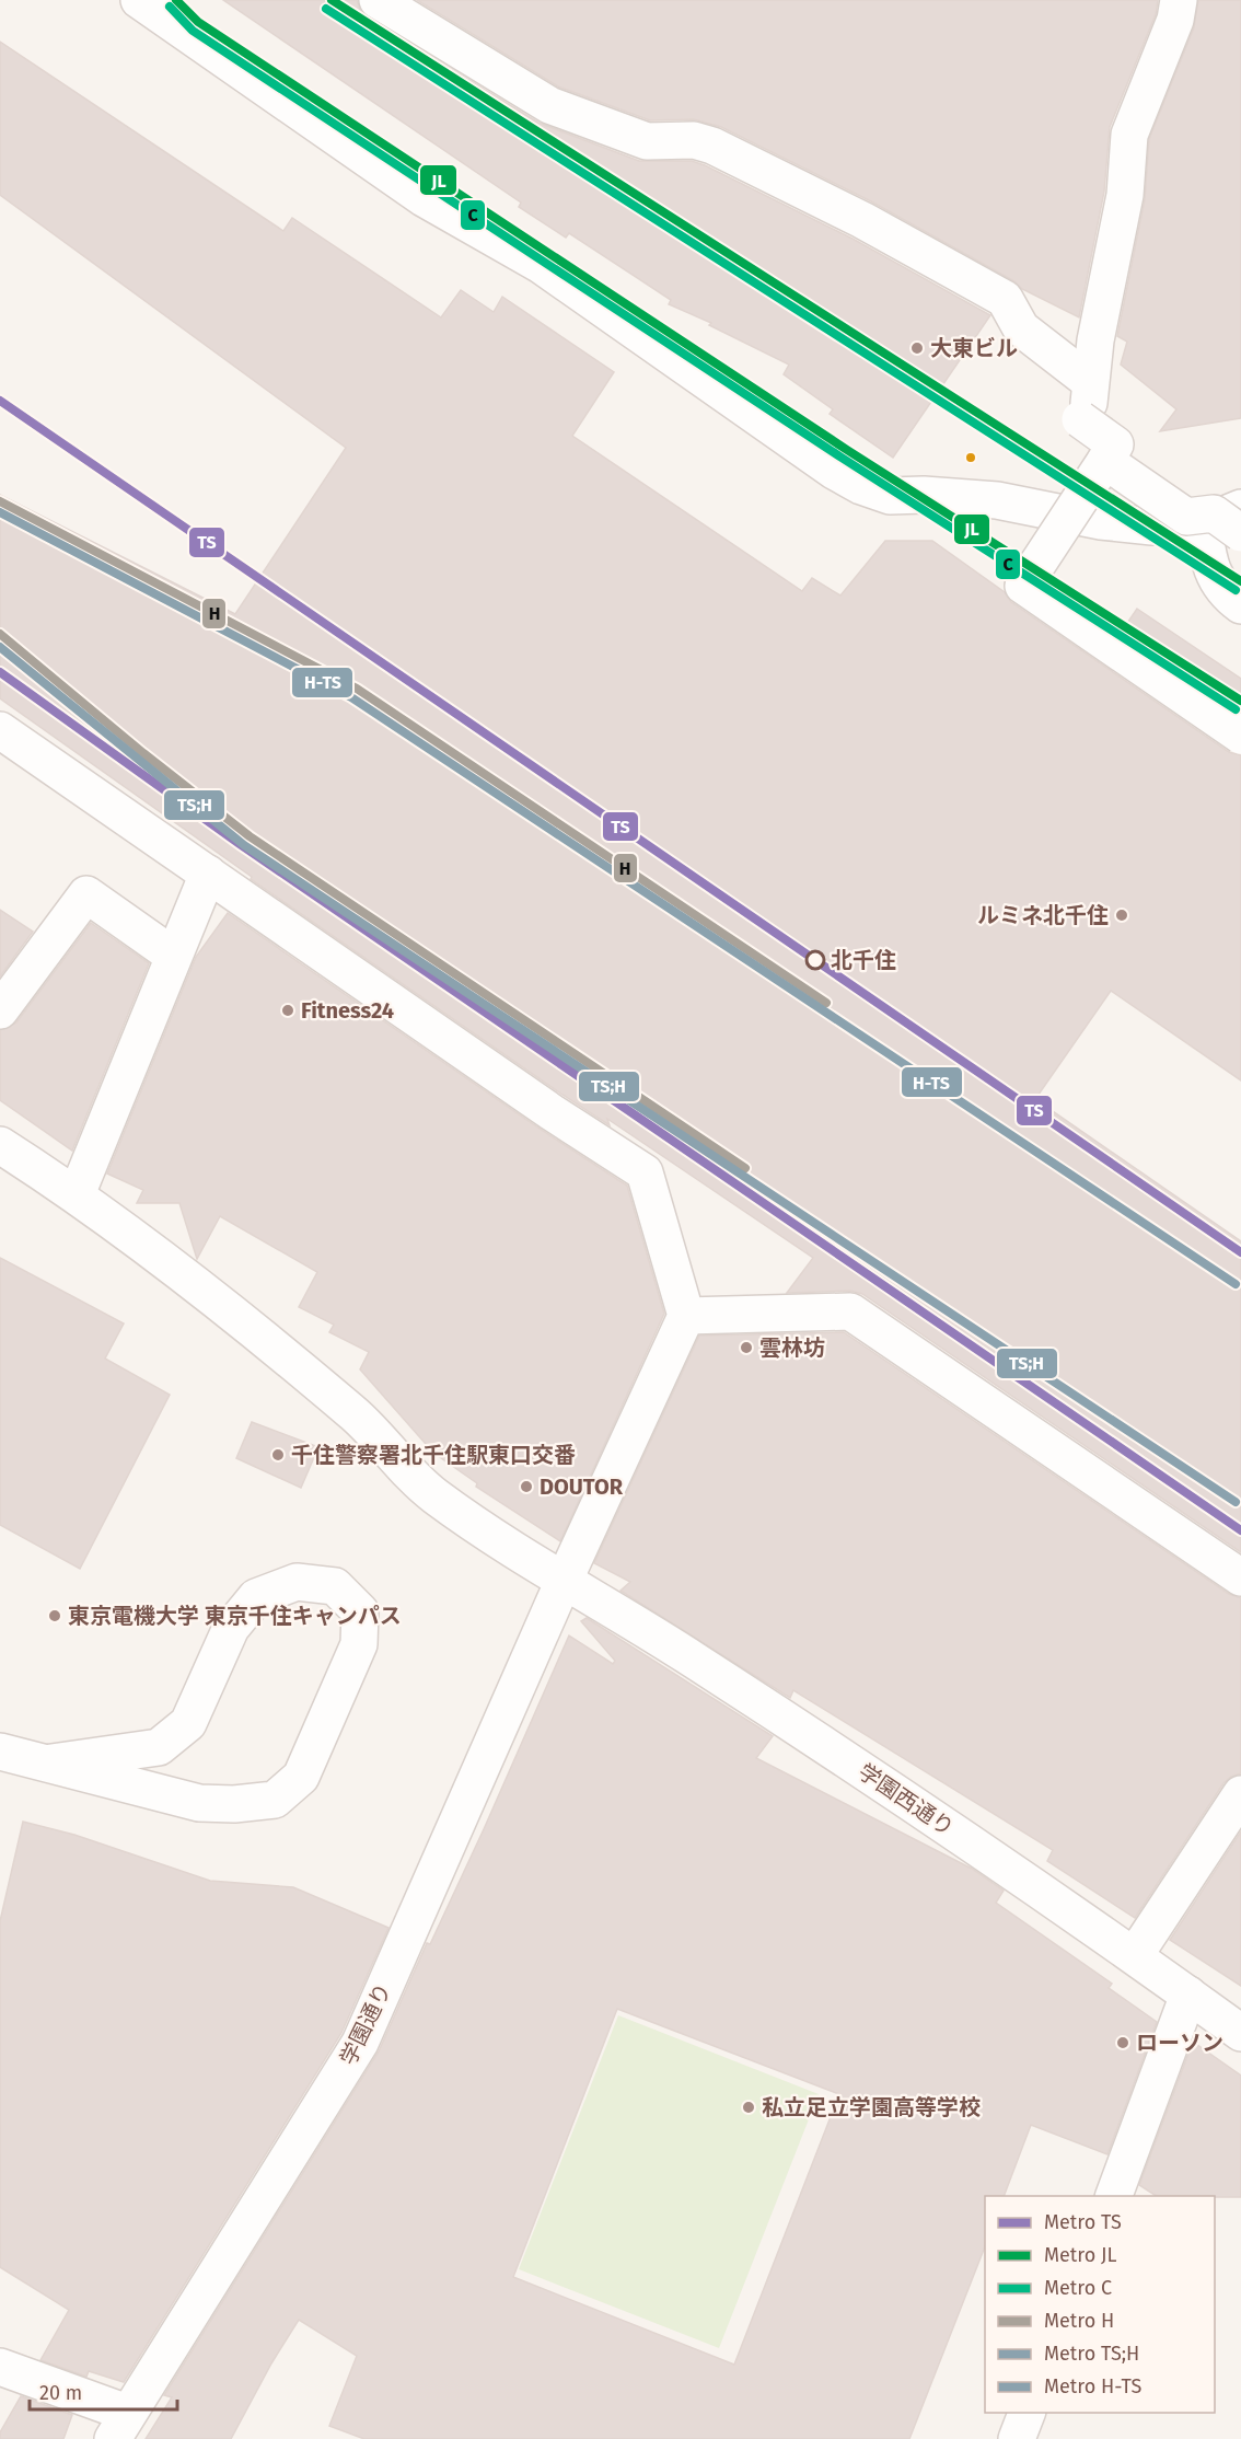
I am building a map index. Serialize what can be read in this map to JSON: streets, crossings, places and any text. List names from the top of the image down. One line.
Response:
{"streets":{"street":["学園西通り","学園通り"]},"crossings":[["学園西通り","学園通り"]],"places":["大東ビル","ルミネ北千住","北千住","Fitness24","雲林坊","千住警察署北千住駅東口交番","DOUTOR","東京電機大学 東京千住キャンパス","ローソン","私立足立学園高等学校"],"lines":["metro line JL","metro line C","metro line TS","metro line H","metro line H-TS","metro line TS;H"],"legend":["Metro TS","Metro JL","Metro C","Metro H","Metro TS;H","Metro H-TS"],"scale_bar":"20 m"}
